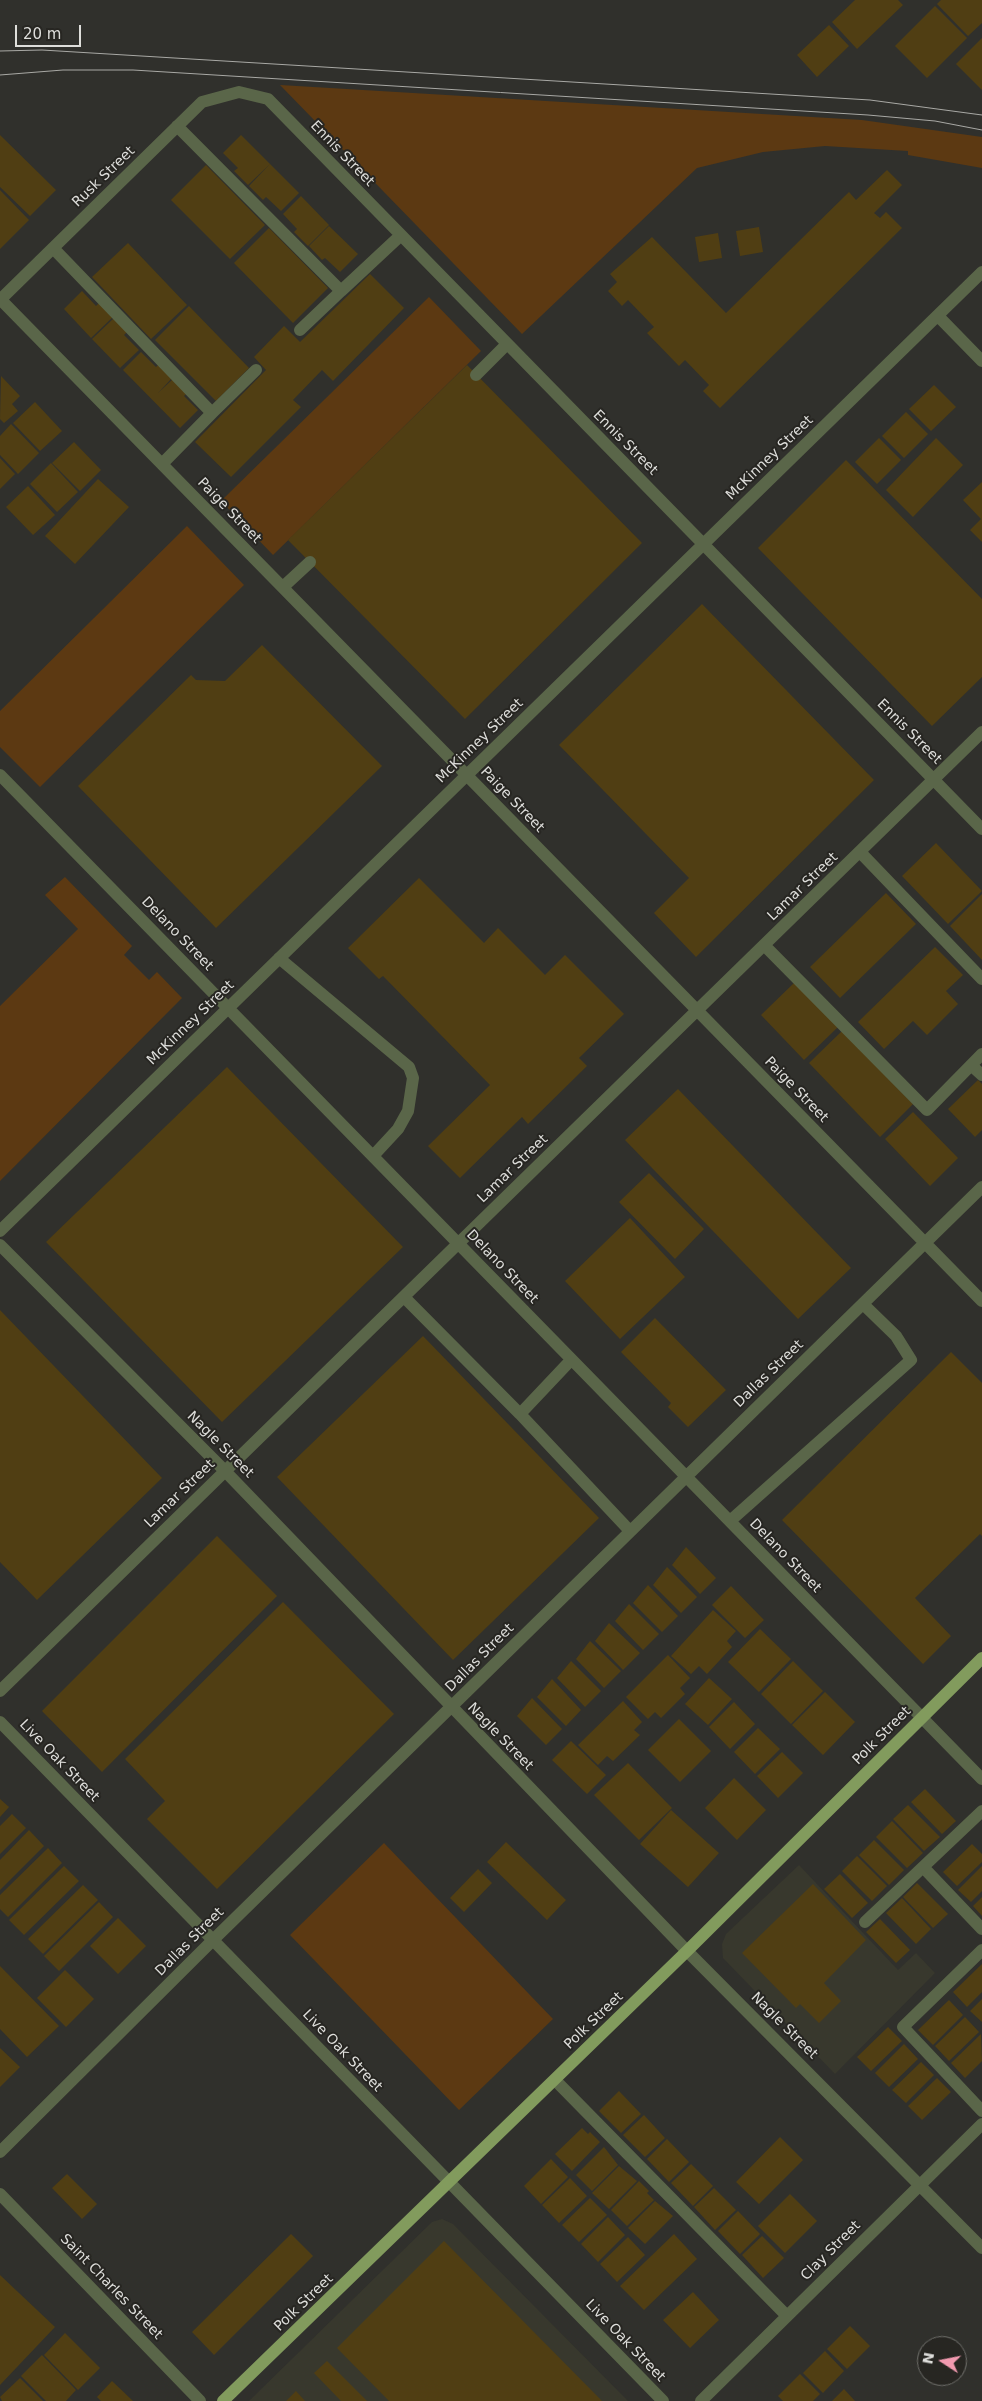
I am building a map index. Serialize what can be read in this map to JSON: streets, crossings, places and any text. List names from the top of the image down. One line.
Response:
{"streets":{"main road":["Polk Street"],"street":["Ennis Street","Rusk Street","McKinney Street","Paige Street","Lamar Street","Delano Street","Dallas Street","Nagle Street","Live Oak Street","Clay Street","Saint Charles Street"]},"crossings":[["Ennis Street","Rusk Street"],["Ennis Street","McKinney Street"],["Ennis Street","Lamar Street"],["Rusk Street","Paige Street"],["McKinney Street","Paige Street"],["McKinney Street","Delano Street"],["Paige Street","Lamar Street"],["Paige Street","Dallas Street"],["Lamar Street","Delano Street"],["Lamar Street","Nagle Street"],["Delano Street","Dallas Street"],["Delano Street","Polk Street"],["Dallas Street","Nagle Street"],["Dallas Street","Live Oak Street"],["Nagle Street","Polk Street"],["Nagle Street","Clay Street"],["Polk Street","Live Oak Street"]],"scale_bar":"20 m","north":"left"}
